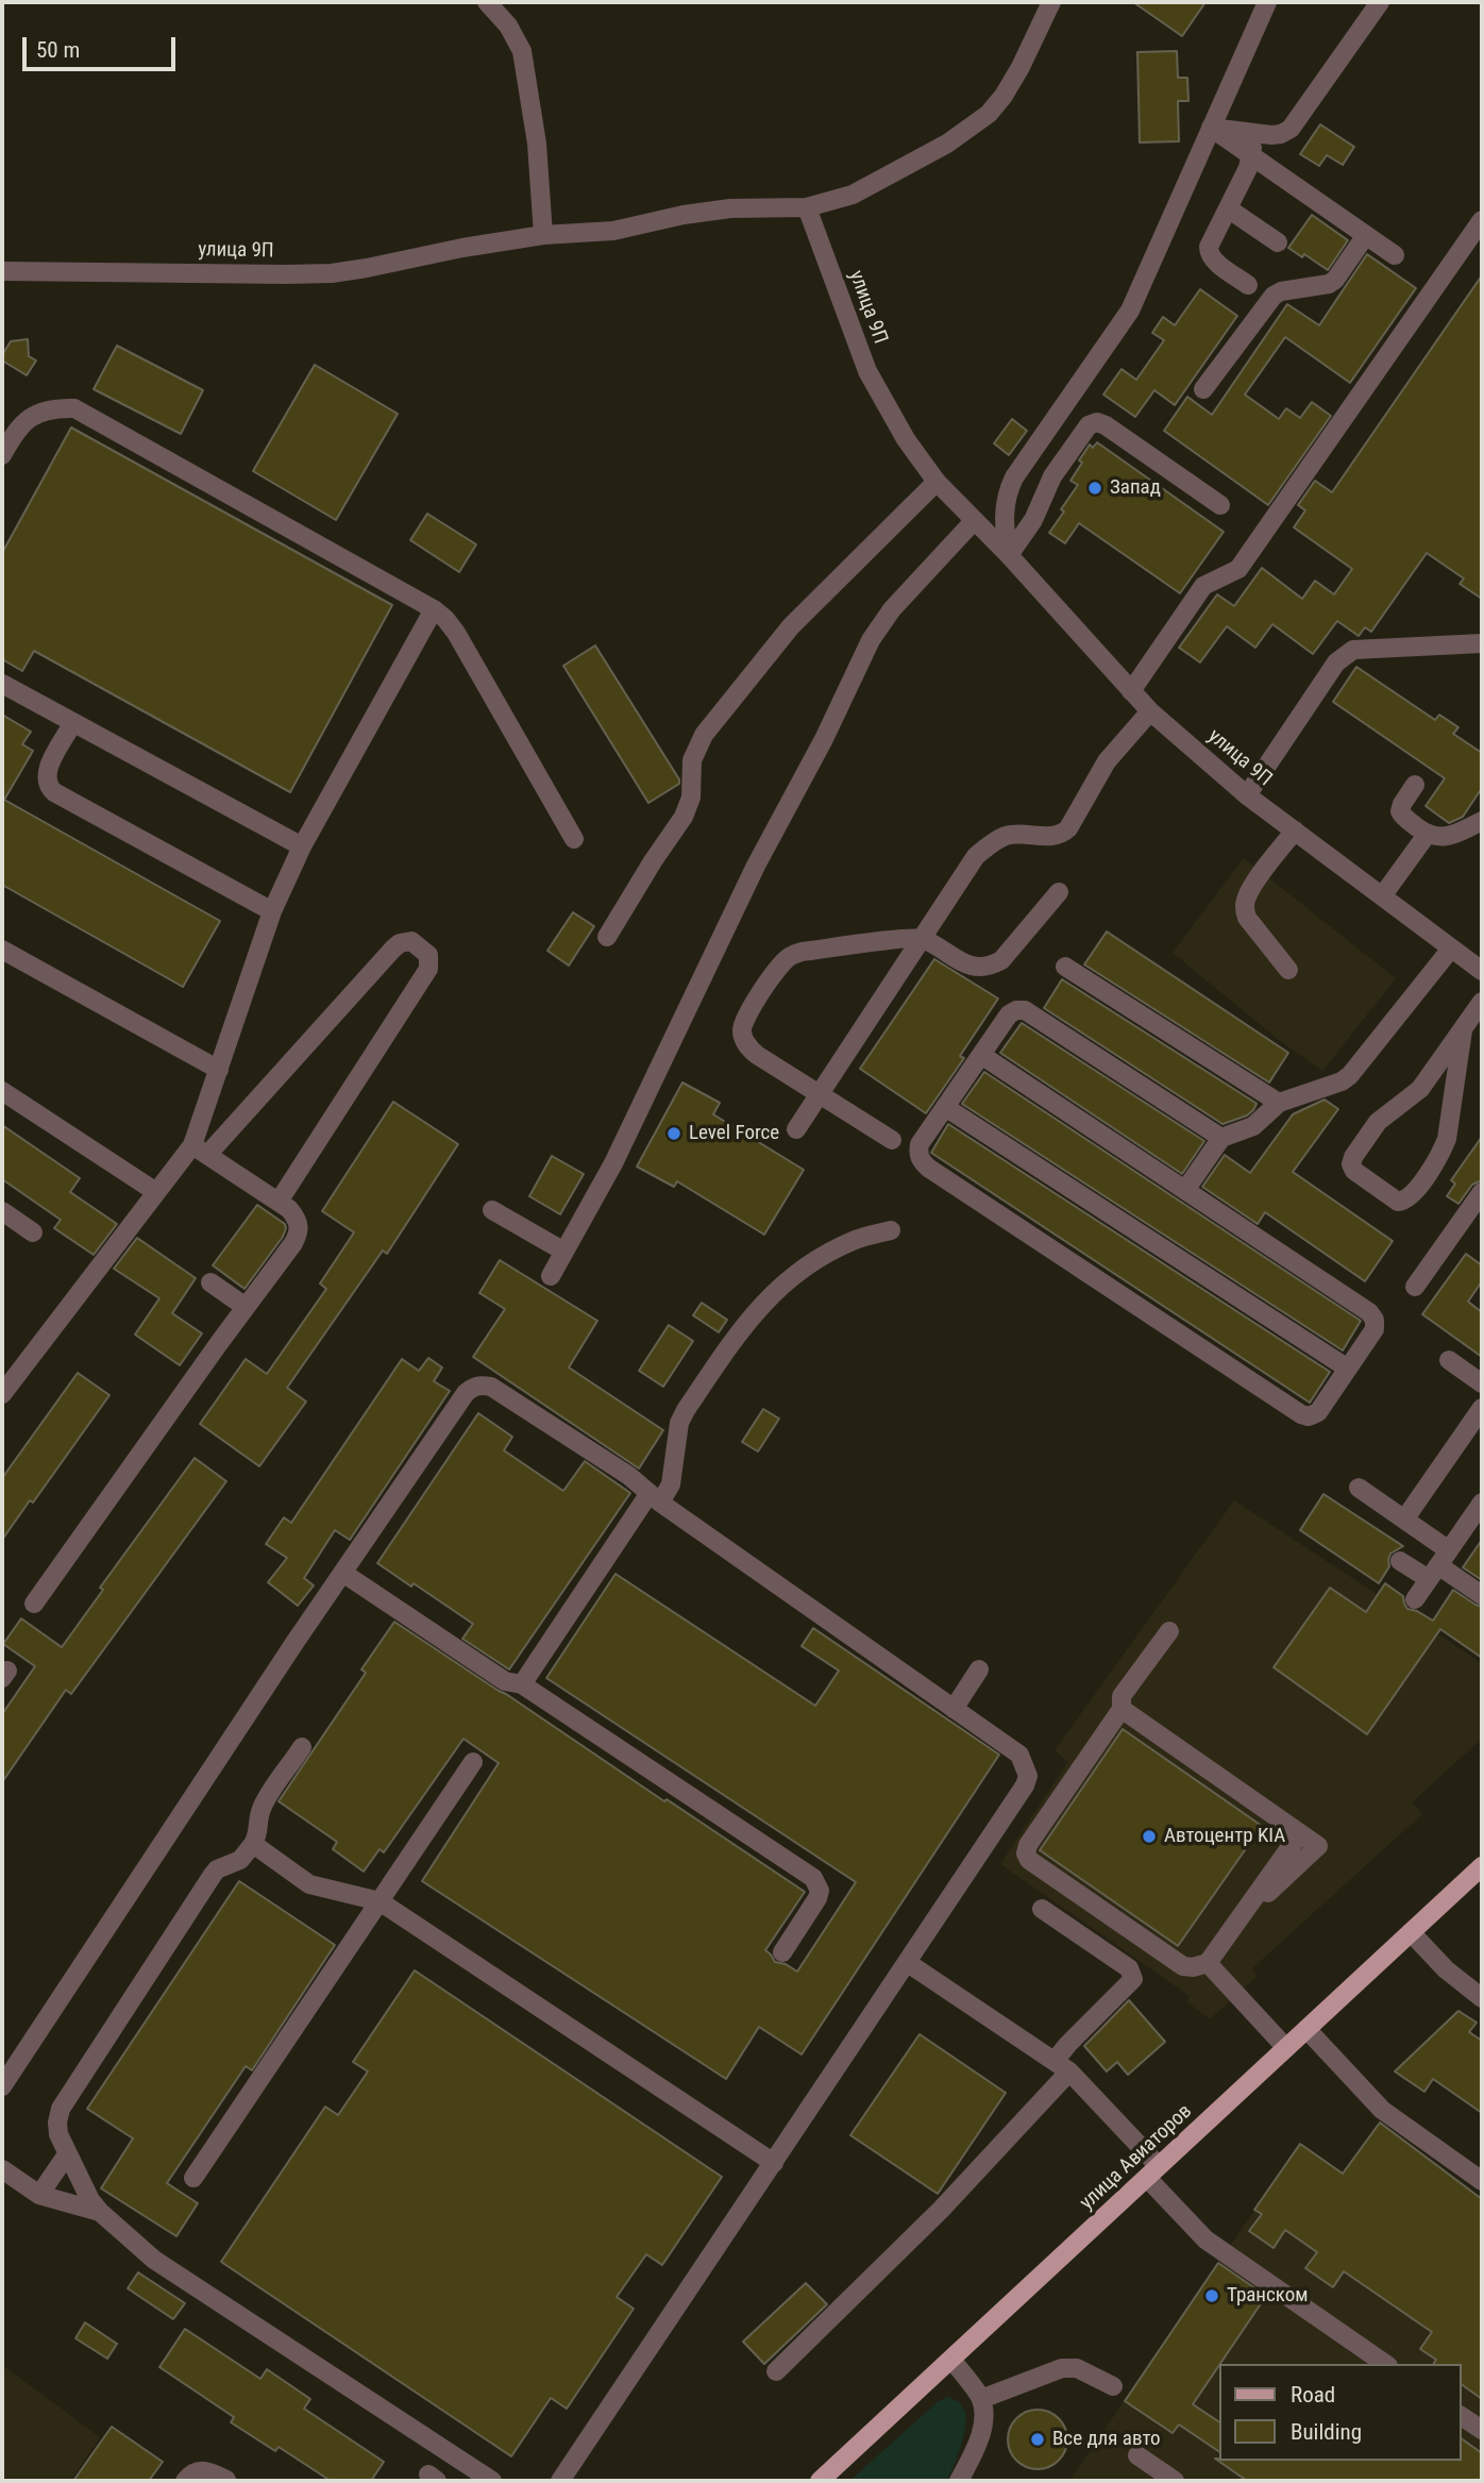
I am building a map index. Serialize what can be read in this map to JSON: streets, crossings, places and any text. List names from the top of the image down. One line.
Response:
{"streets":{"main road":["улица Авиаторов"],"street":["улица 9П"]},"places":["Запад","Level Force","Автоцентр KIA","Транском","Все для авто"],"legend":["Road","Building"],"scale_bar":"50 m"}
